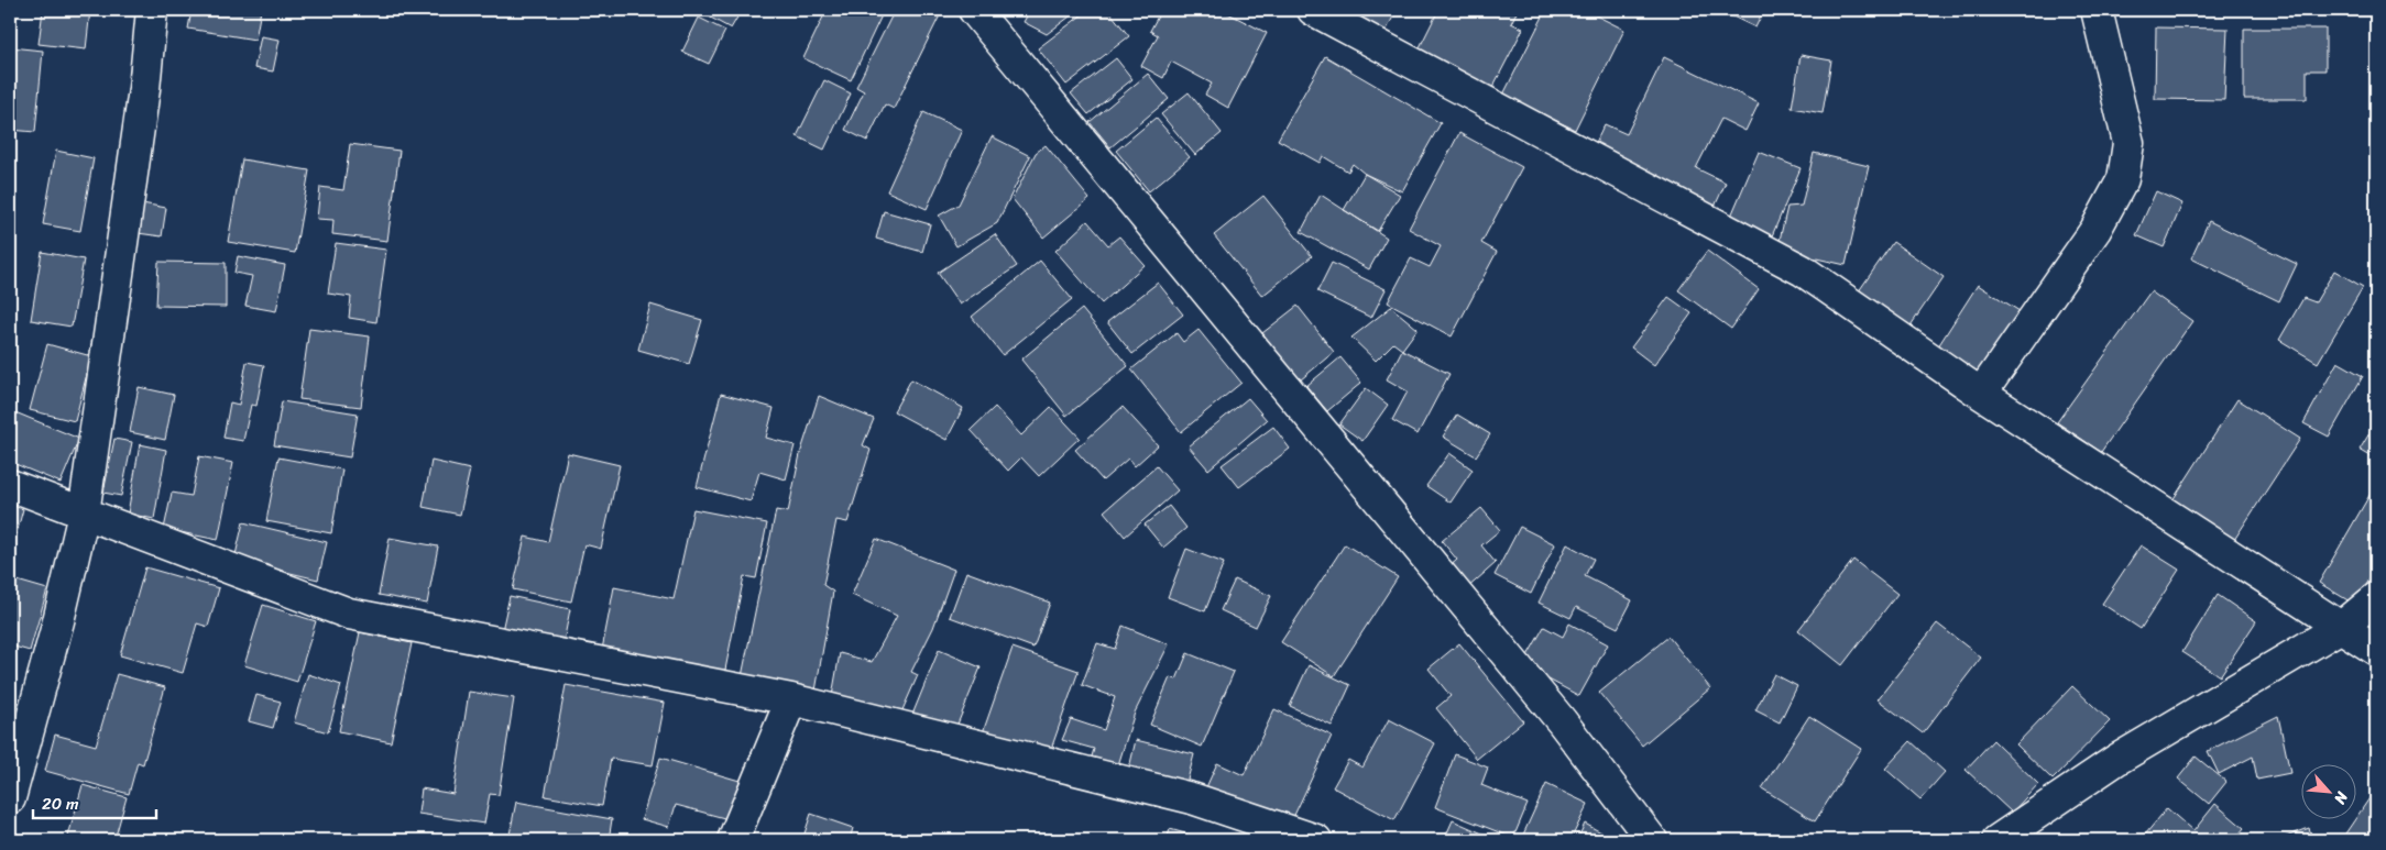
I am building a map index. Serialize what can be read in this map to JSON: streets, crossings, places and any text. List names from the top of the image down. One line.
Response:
{"scale_bar":"20 m","north":"bottom right"}
